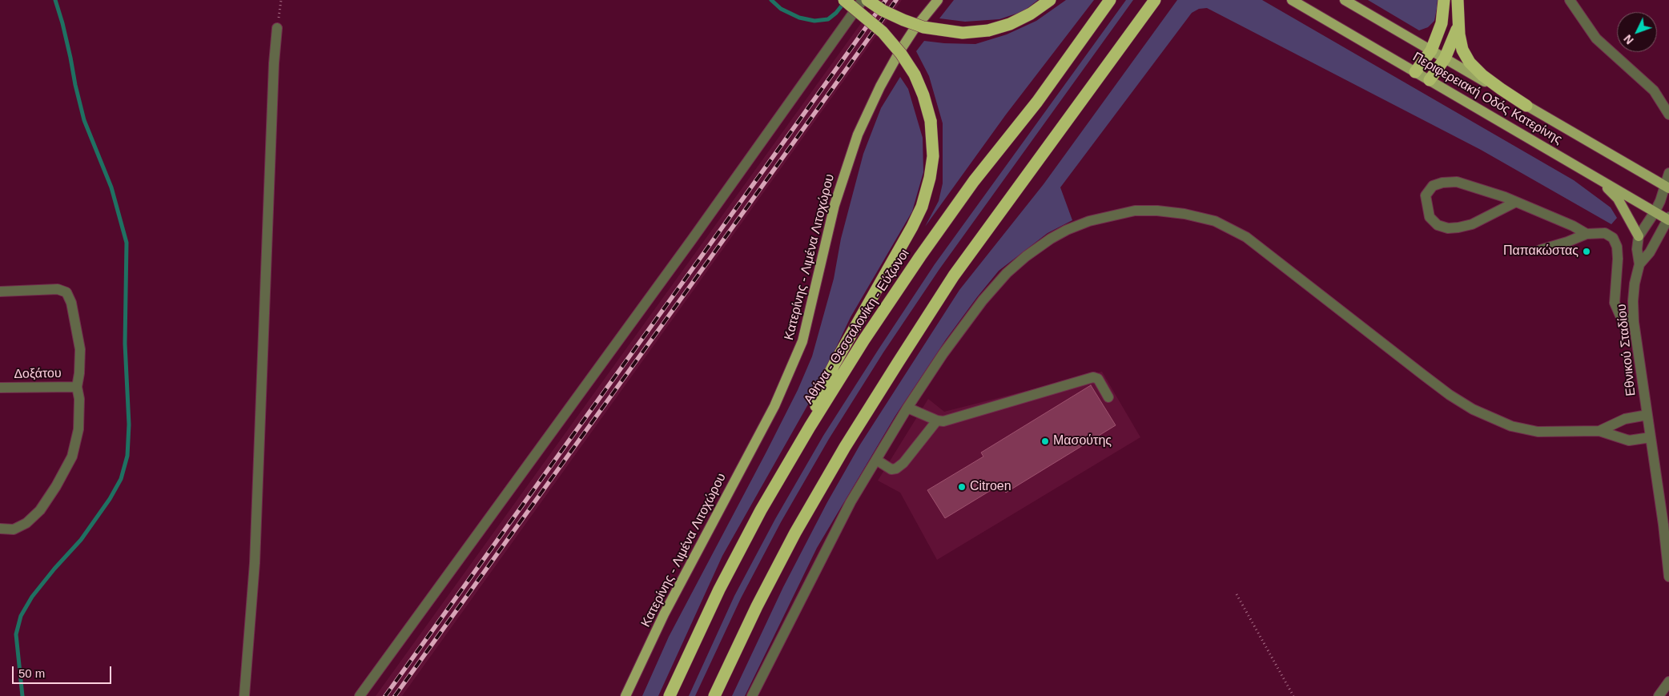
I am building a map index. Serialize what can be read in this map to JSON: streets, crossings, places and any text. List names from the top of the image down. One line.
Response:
{"streets":{"highway":["Αθήνα - Θεσσαλονίκη - Εύζωνοι"],"main road":["Περιφερειακή Οδός Κατερίνης","Κατερίνης - Λιμένα Λιτοχώρου"],"street":["Εθνικού Σταδίου","Δοξάτου"]},"places":["Παπακώστας","Μασούτης","Citroen"],"scale_bar":"50 m","north":"bottom left"}
